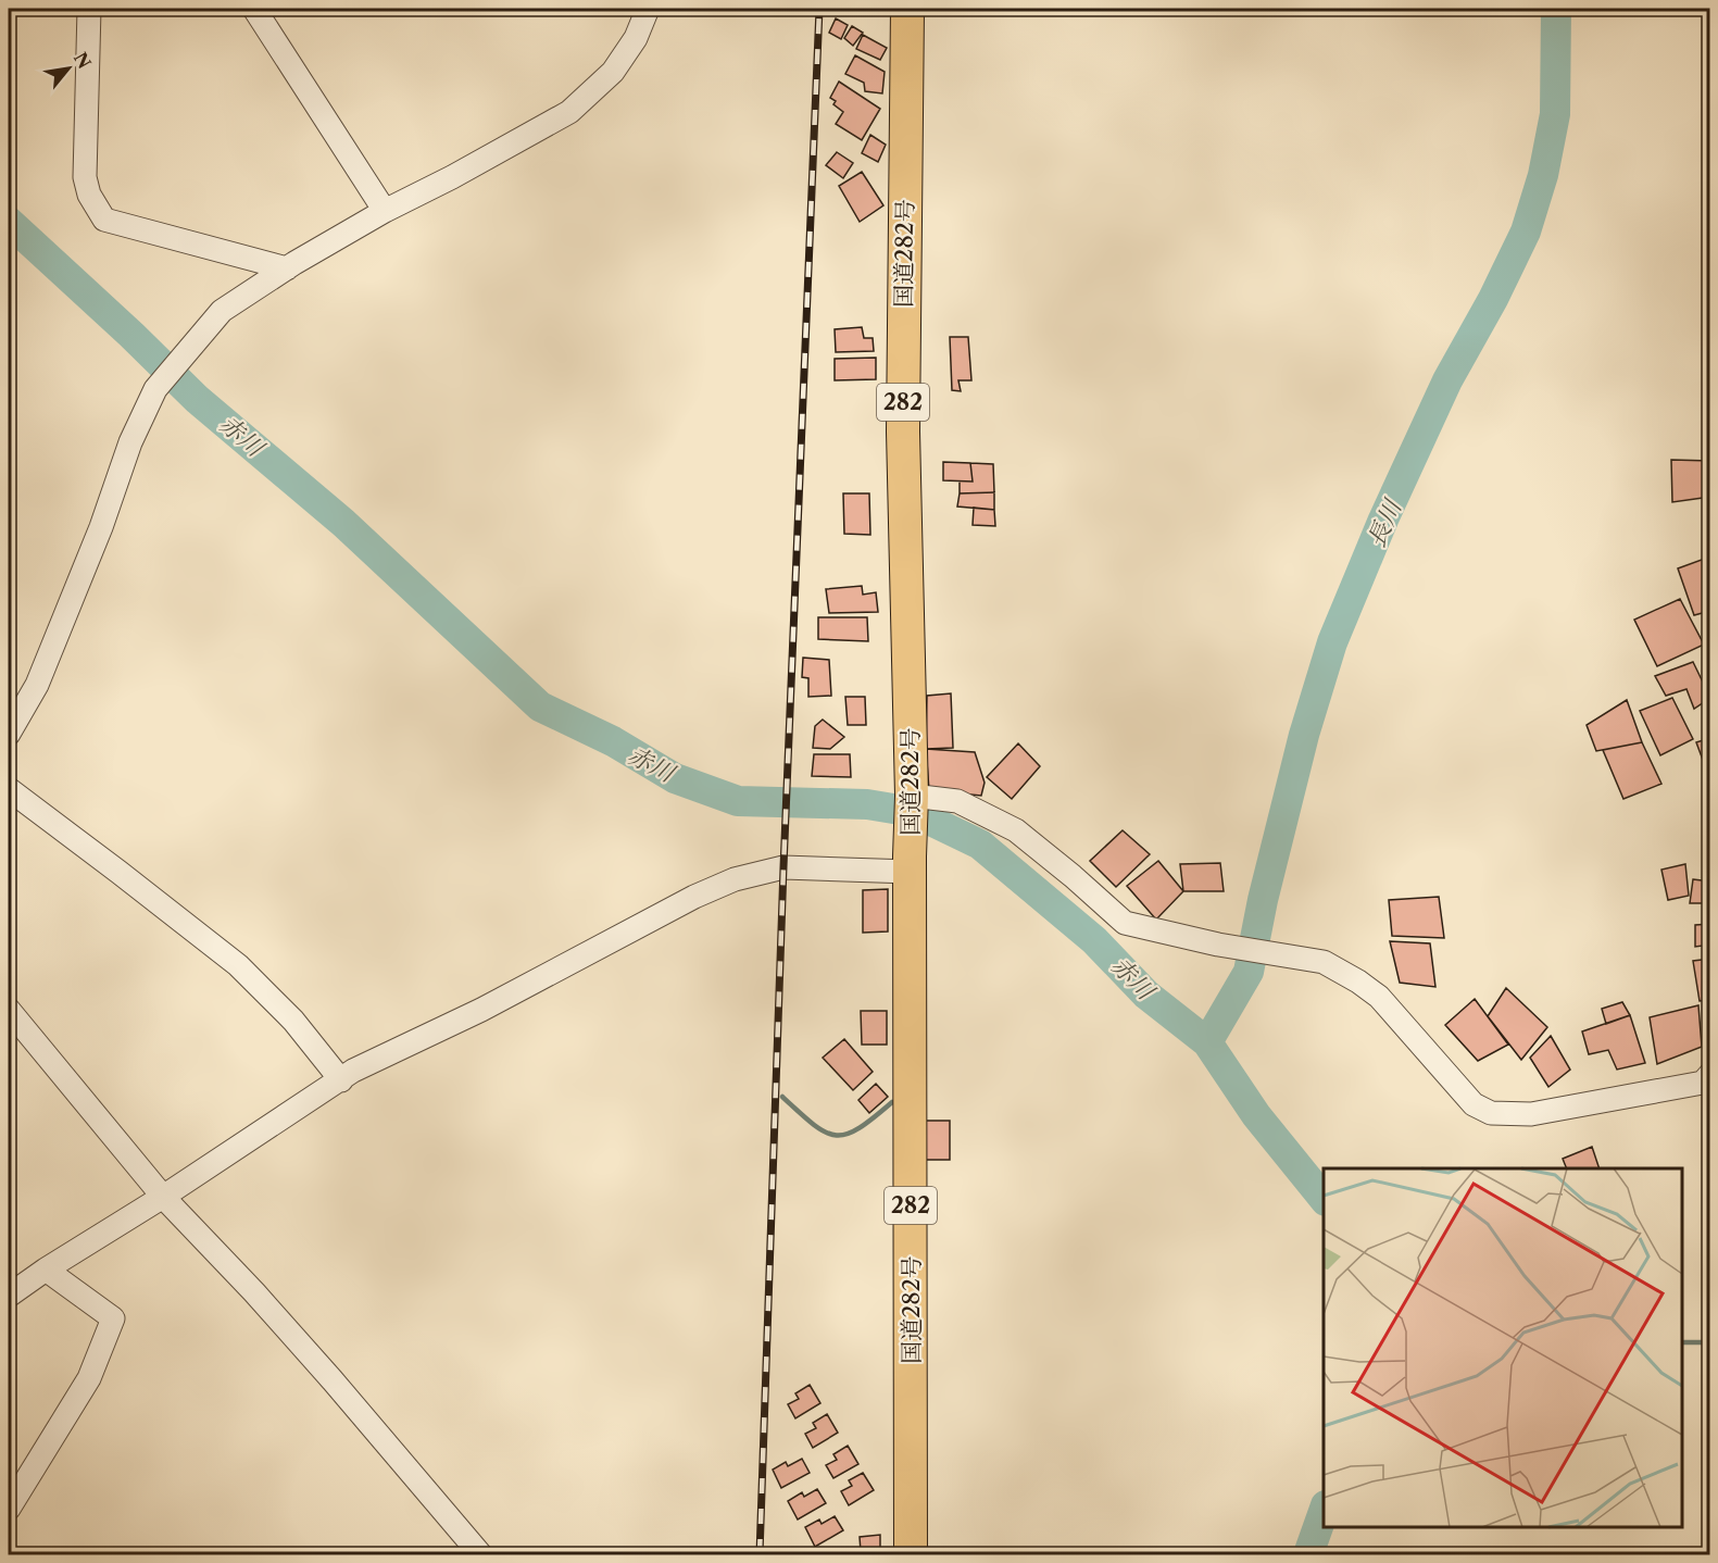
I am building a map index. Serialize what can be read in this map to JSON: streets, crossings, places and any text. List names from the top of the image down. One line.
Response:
{"streets":{"highway":["国道282号","282"]},"water":["赤川","長川"],"north":"top right"}
